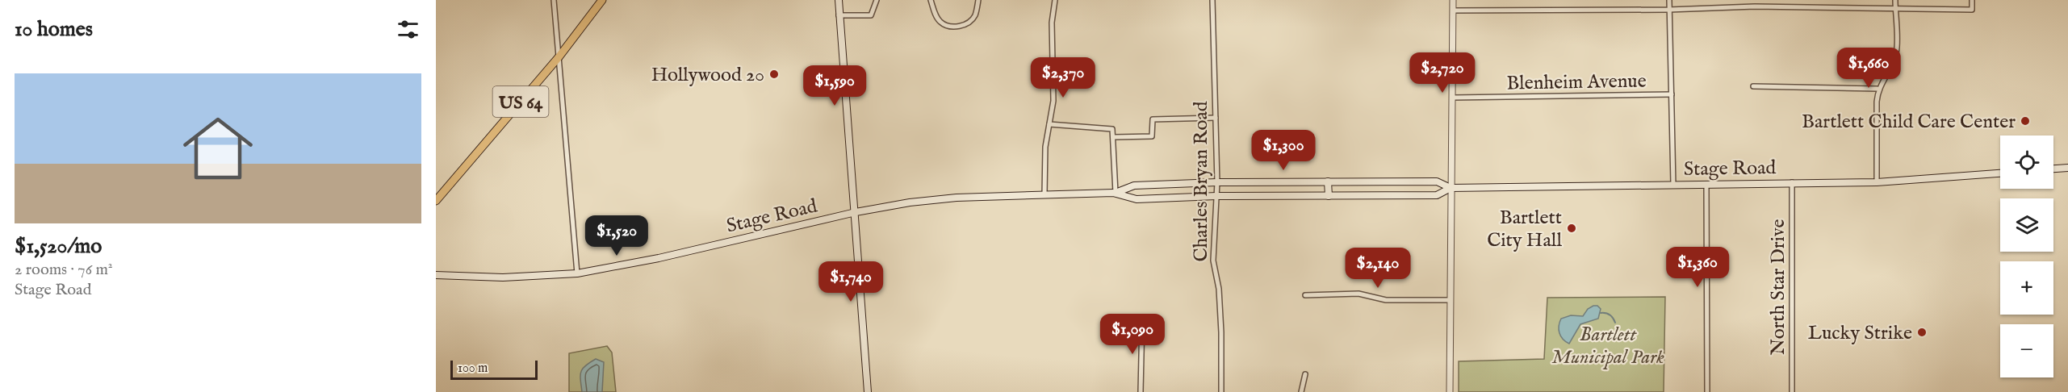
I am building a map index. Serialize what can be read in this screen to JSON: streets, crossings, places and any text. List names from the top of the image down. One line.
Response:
{"streets":{"main road":["US 64","Stage Road"],"street":["Blenheim Avenue","Charles Bryan Road","North Star Drive"]},"crossings":[["Stage Road","Charles Bryan Road"],["Stage Road","North Star Drive"]],"parks":["Bartlett Municipal Park"],"places":["Hollywood 20","Bartlett Child Care Center","Bartlett City Hall","Lucky Strike"],"scale_bar":"100 m","page":{"heading":"10 homes","price":["$1,660","$2,720","$2,370","$1,590","$1,300","$1,520","$1,360","$2,140","$1,740","$1,090"],"list":[{"name":"$1,520/mo","note":"2 rooms · 76 m² · Stage Road"}],"map_buttons":["+","−"],"scale":"100 m"}}
